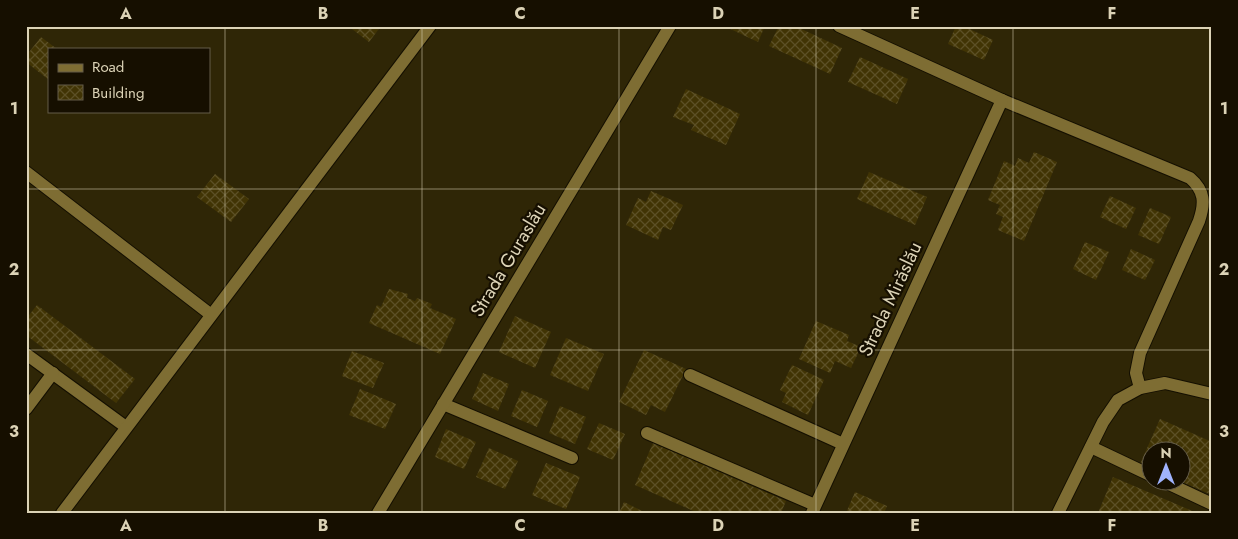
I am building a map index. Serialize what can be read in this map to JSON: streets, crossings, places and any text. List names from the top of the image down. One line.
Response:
{"streets":{"street":["Strada Guraslău","Strada Mirăslău"]},"legend":["Road","Building"],"north":"top","grid":{"columns":["A","B","C","D","E","F"],"rows":["1","2","3"]}}
